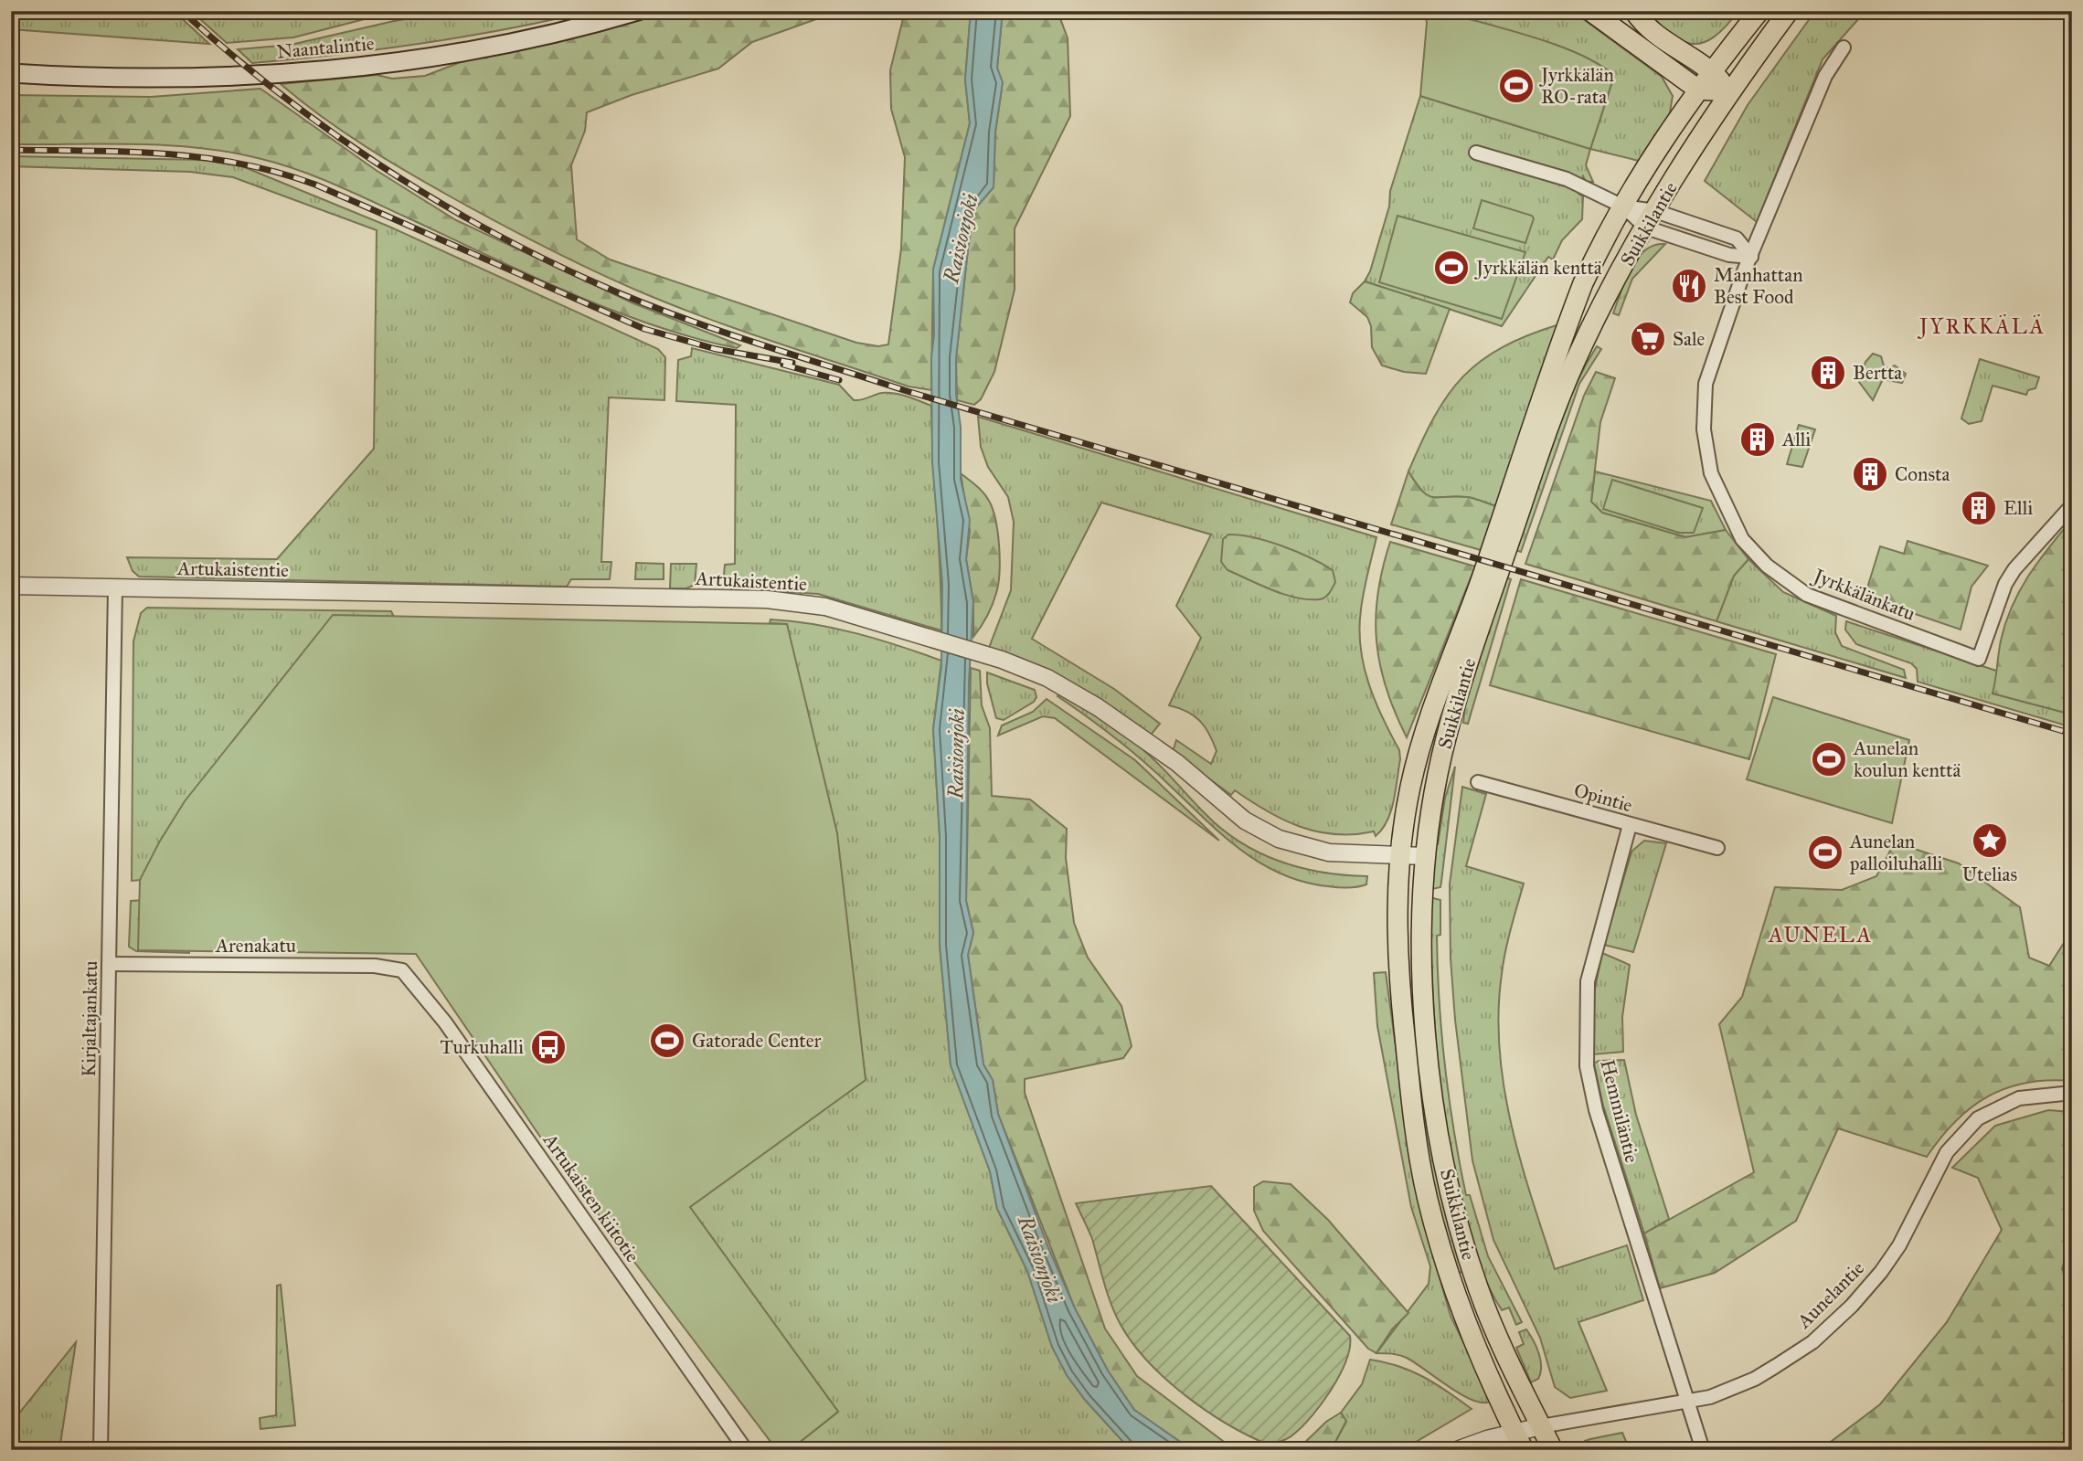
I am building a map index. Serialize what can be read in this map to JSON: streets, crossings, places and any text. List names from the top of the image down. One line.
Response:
{"streets":{"main road":["Naantalintie","Suikkilantie"],"street":["Artukaistentie","Jyrkkälänkatu","Opintie","Arenakatu","Kirjaltajankatu","Hemmiläntie","Artukaisten kiitotie","Aunelantie"]},"crossings":[["Suikkilantie","Artukaistentie"],["Suikkilantie","Aunelantie"],["Artukaistentie","Kirjaltajankatu"],["Opintie","Hemmiläntie"],["Arenakatu","Kirjaltajankatu"],["Arenakatu","Artukaisten kiitotie"],["Hemmiläntie","Aunelantie"]],"districts":["JYRKKÄLÄ","AUNELA"],"water":["Raisionjoki"],"places":{"sports":["Jyrkkälän RO-rata","Jyrkkälän kenttä","Aunelan koulun kenttä","Aunelan palloiluhalli","Gatorade Center"],"restaurant":["Manhattan Best Food"],"supermarket":["Sale"],"building":["Bertta","Alli","Consta","Elli"],"place":["Utelias"],"bus stop":["Turkuhalli"]}}
